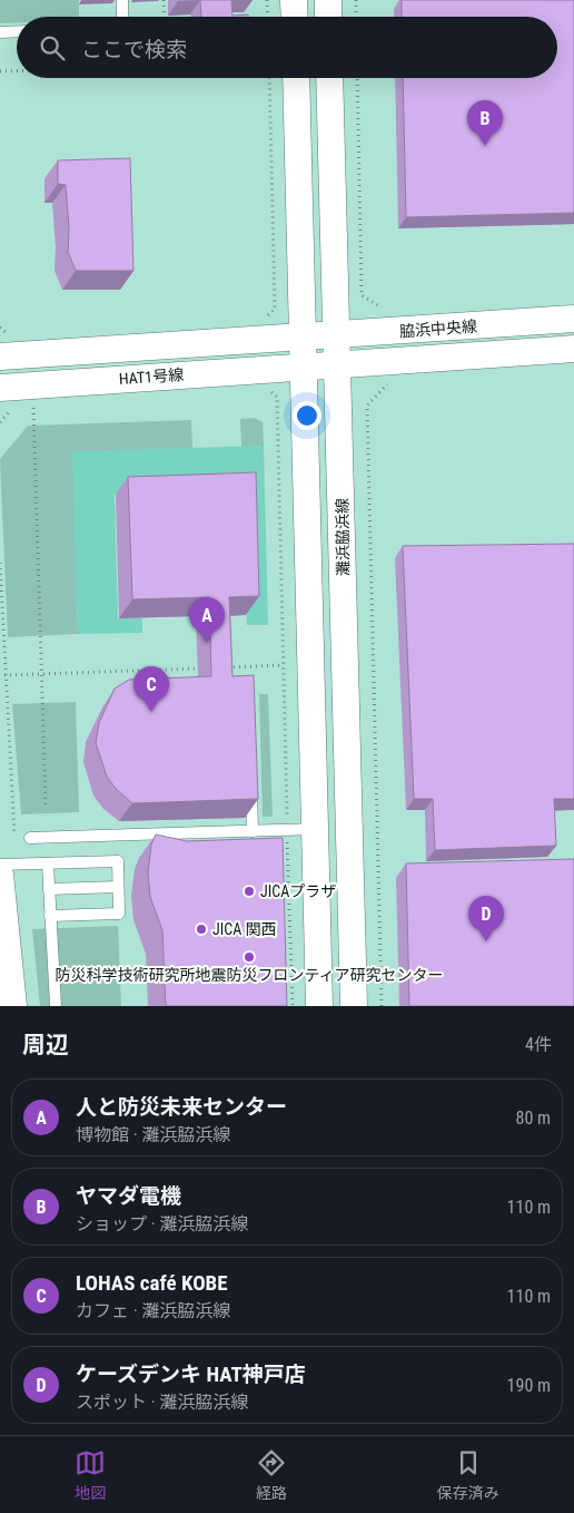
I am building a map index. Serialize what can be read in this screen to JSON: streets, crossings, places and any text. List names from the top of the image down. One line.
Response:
{"streets":{"street":["脇浜中央線","HAT1号線","灘浜脇浜線"]},"crossings":[["脇浜中央線","HAT1号線"],["脇浜中央線","灘浜脇浜線"]],"places":["JICAプラザ","JICA 関西","防災科学技術研究所地震防災フロンティア研究センター"],"page":{"search":"ここで検索","pins":["B","A","C","D"],"heading":["周辺","4件"],"list":[{"mark":"A","name":"人と防災未来センター","note":"博物館 · 灘浜脇浜線","value":"80 m"},{"mark":"B","name":"ヤマダ電機","note":"ショップ · 灘浜脇浜線","value":"110 m"},{"mark":"C","name":"LOHAS café KOBE","note":"カフェ · 灘浜脇浜線","value":"110 m"},{"mark":"D","name":"ケーズデンキ HAT神戸店","note":"スポット · 灘浜脇浜線","value":"190 m"}],"nav":["地図","経路","保存済み"]}}
